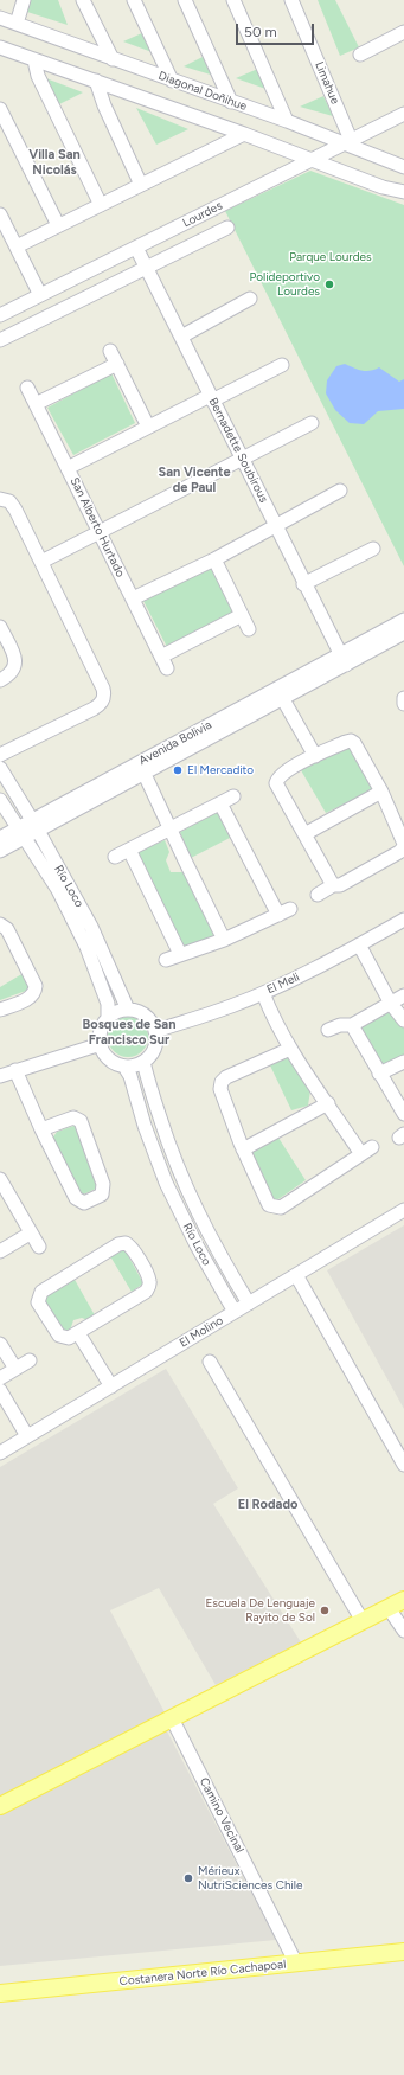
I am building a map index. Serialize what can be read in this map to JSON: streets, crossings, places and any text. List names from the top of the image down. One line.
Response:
{"streets":{"main road":["Costanera Norte Río Cachapoal"],"street":["Limahue","Diagonal Doñihue","Lourdes","Bernadette Soubirous","San Alberto Hurtado","Avenida Bolivia","Río Loco","El Meli","El Molino","Camino Vecinal"]},"crossings":[["Limahue","Diagonal Doñihue"],["Limahue","Lourdes"],["Diagonal Doñihue","Lourdes"],["Lourdes","Bernadette Soubirous"],["Bernadette Soubirous","Avenida Bolivia"],["Avenida Bolivia","Río Loco"],["Río Loco","El Meli"],["Río Loco","El Molino"],["Camino Vecinal","Costanera Norte Río Cachapoal"]],"districts":["Villa San Nicolás","San Vicente de Paul","Bosques de San Francisco Sur","El Rodado"],"parks":["Parque Lourdes"],"places":["Polideportivo Lourdes","El Mercadito","Escuela De Lenguaje Rayito de Sol","Mérieux NutriSciences Chile"],"scale_bar":"50 m"}
